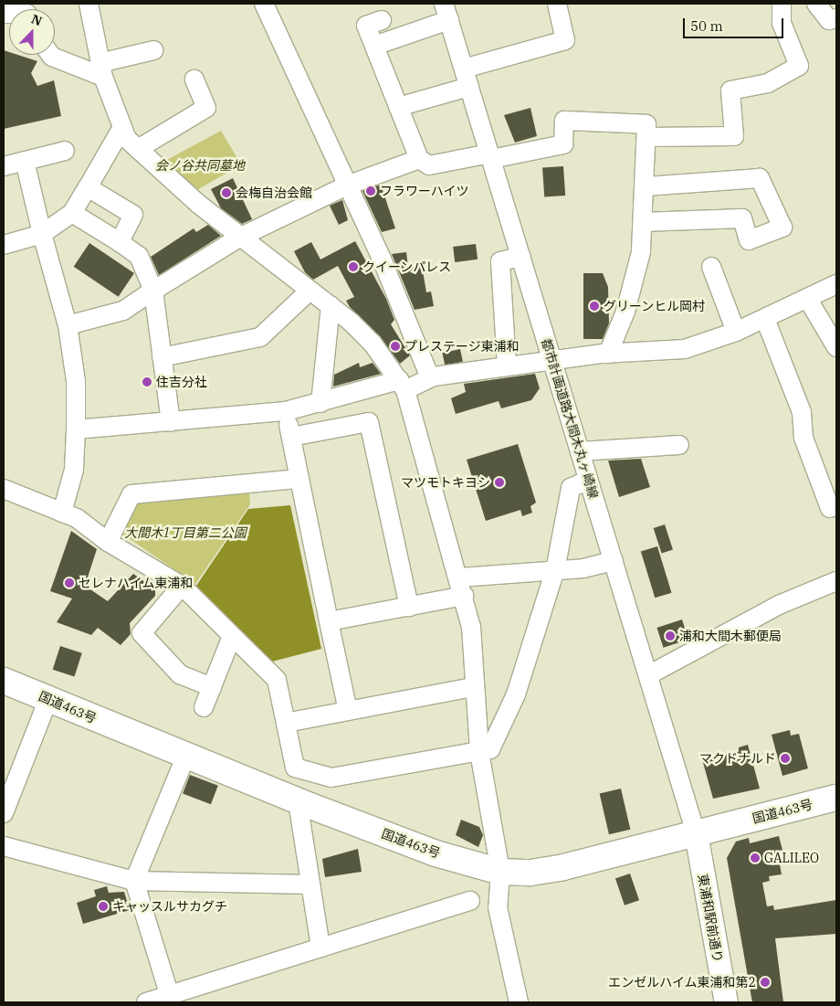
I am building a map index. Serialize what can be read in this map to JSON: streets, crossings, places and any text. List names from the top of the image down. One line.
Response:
{"streets":{"highway":["国道463号"],"main road":["東浦和駅前通り"],"street":["都市計画道路大間木丸ヶ崎線"]},"crossings":[["都市計画道路大間木丸ヶ崎線","国道463号"],["都市計画道路大間木丸ヶ崎線","東浦和駅前通り"],["国道463号","東浦和駅前通り"]],"parks":["会ノ谷共同墓地","大間木1丁目第二公園"],"places":["フラワーハイツ","会梅自治会館","クイーンパレス","グリーンヒル岡村","プレステージ東浦和","住吉分社","マツモトキヨシ","セレナハイム東浦和","浦和大間木郵便局","マクドナルド","GALILEO","キャッスルサカグチ","エンゼルハイム東浦和第2"],"scale_bar":"50 m","north":"top"}
